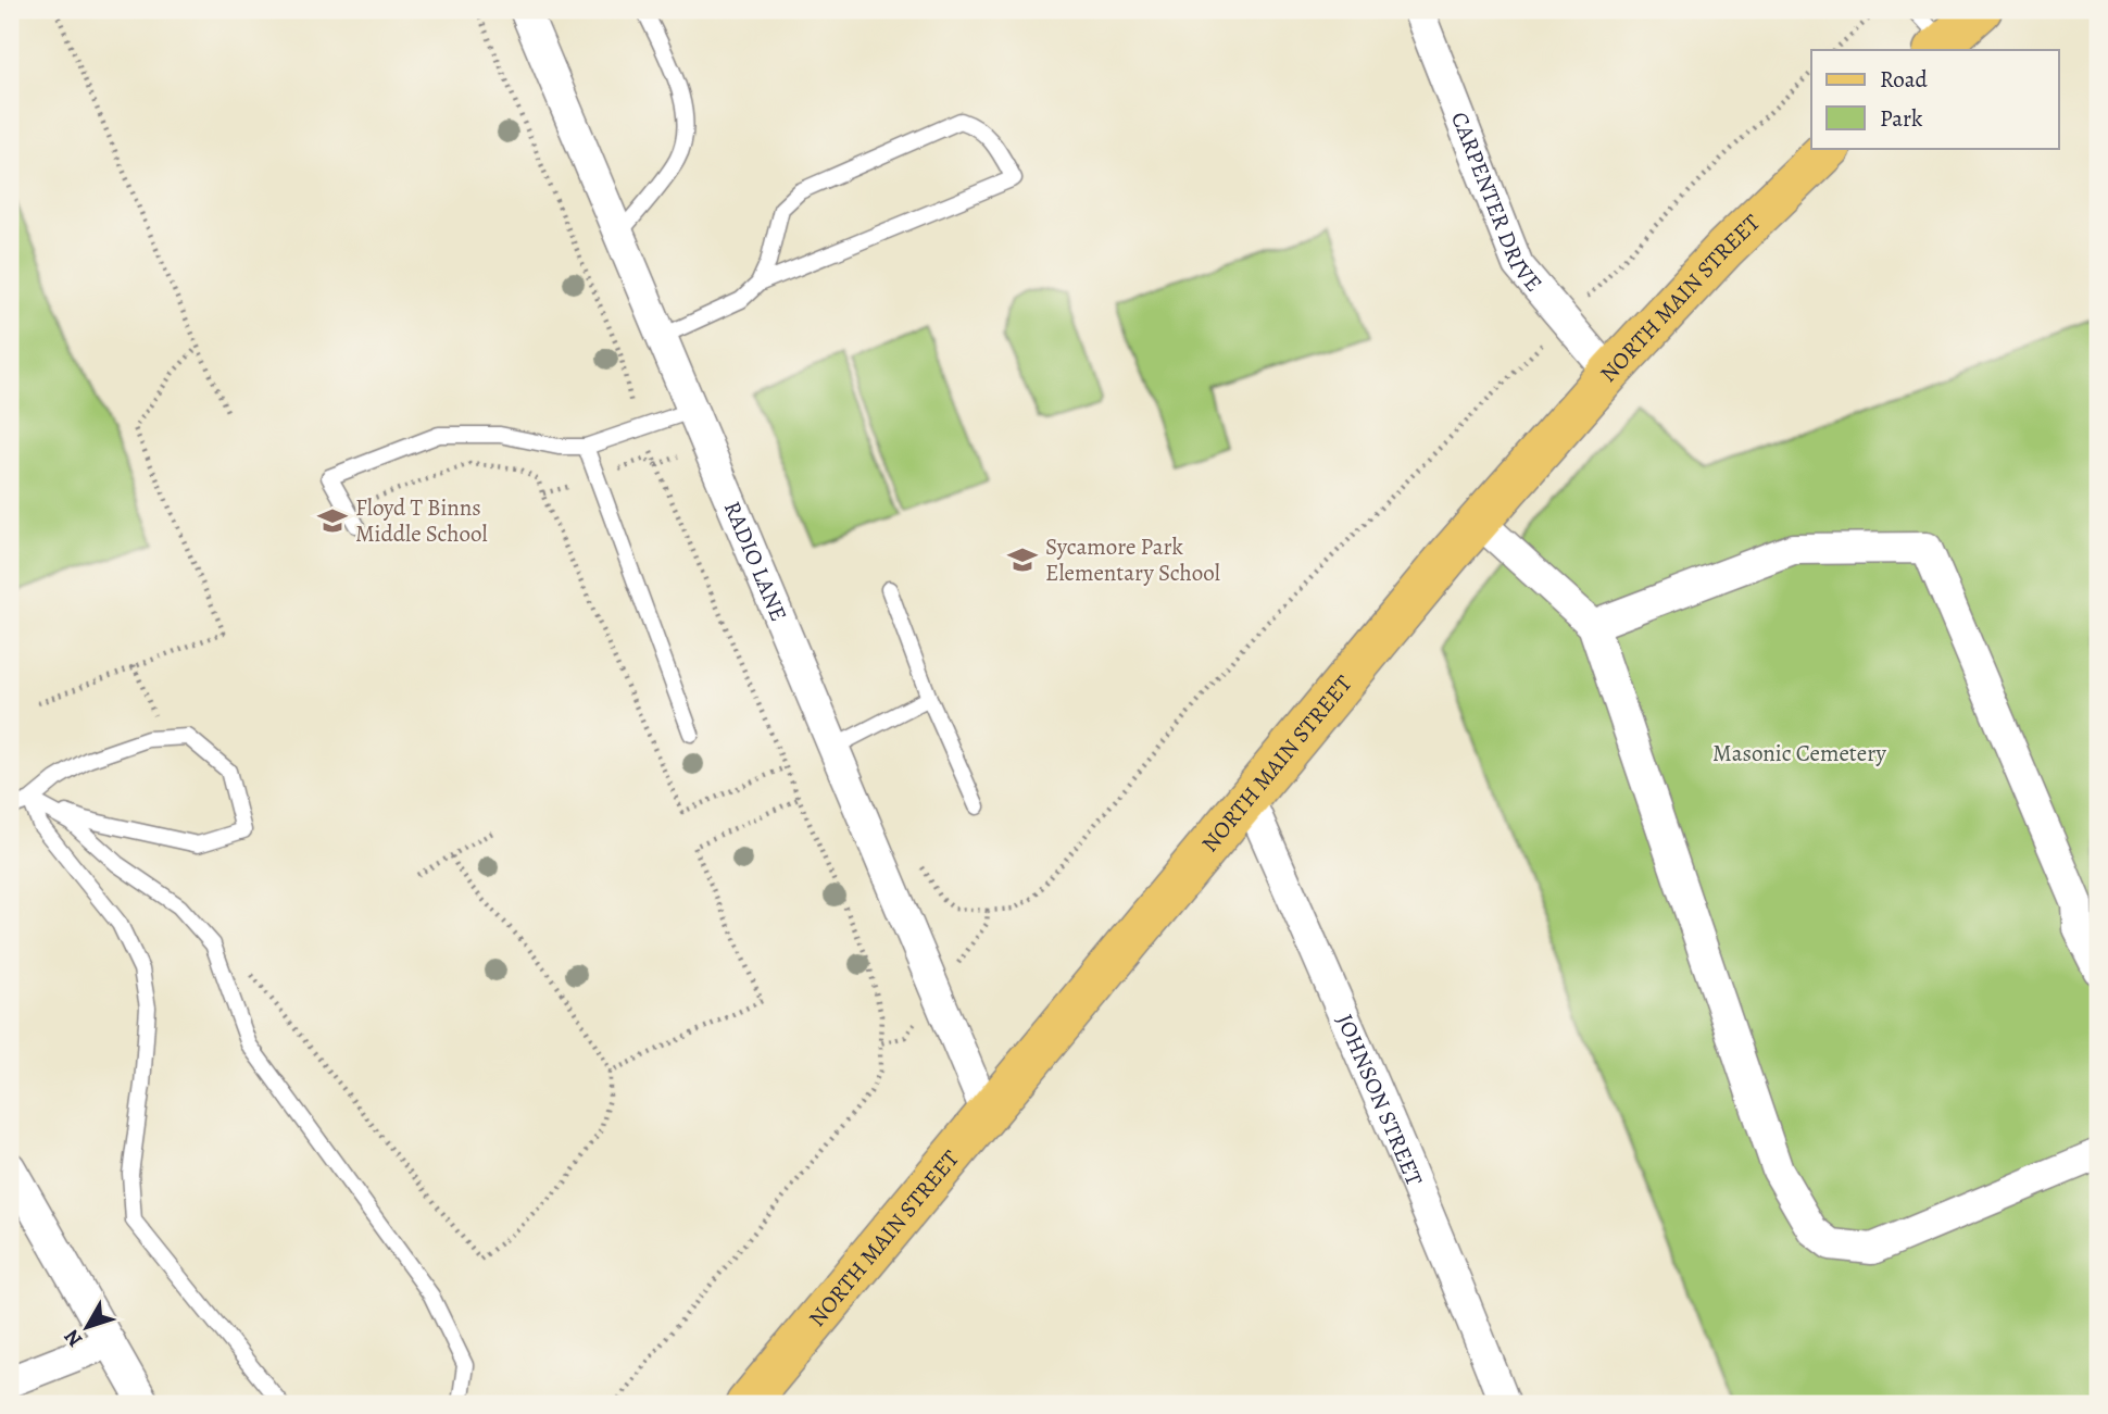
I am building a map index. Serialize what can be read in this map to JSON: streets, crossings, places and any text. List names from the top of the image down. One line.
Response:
{"streets":{"main road":["NORTH MAIN STREET"],"street":["CARPENTER DRIVE","RADIO LANE","JOHNSON STREET"]},"crossings":[["CARPENTER DRIVE","NORTH MAIN STREET"],["NORTH MAIN STREET","RADIO LANE"],["NORTH MAIN STREET","JOHNSON STREET"]],"parks":["Masonic Cemetery"],"places":{"school or university":["Floyd T Binns Middle School","Sycamore Park Elementary School"]},"legend":["Road","Park"],"north":"bottom left"}
